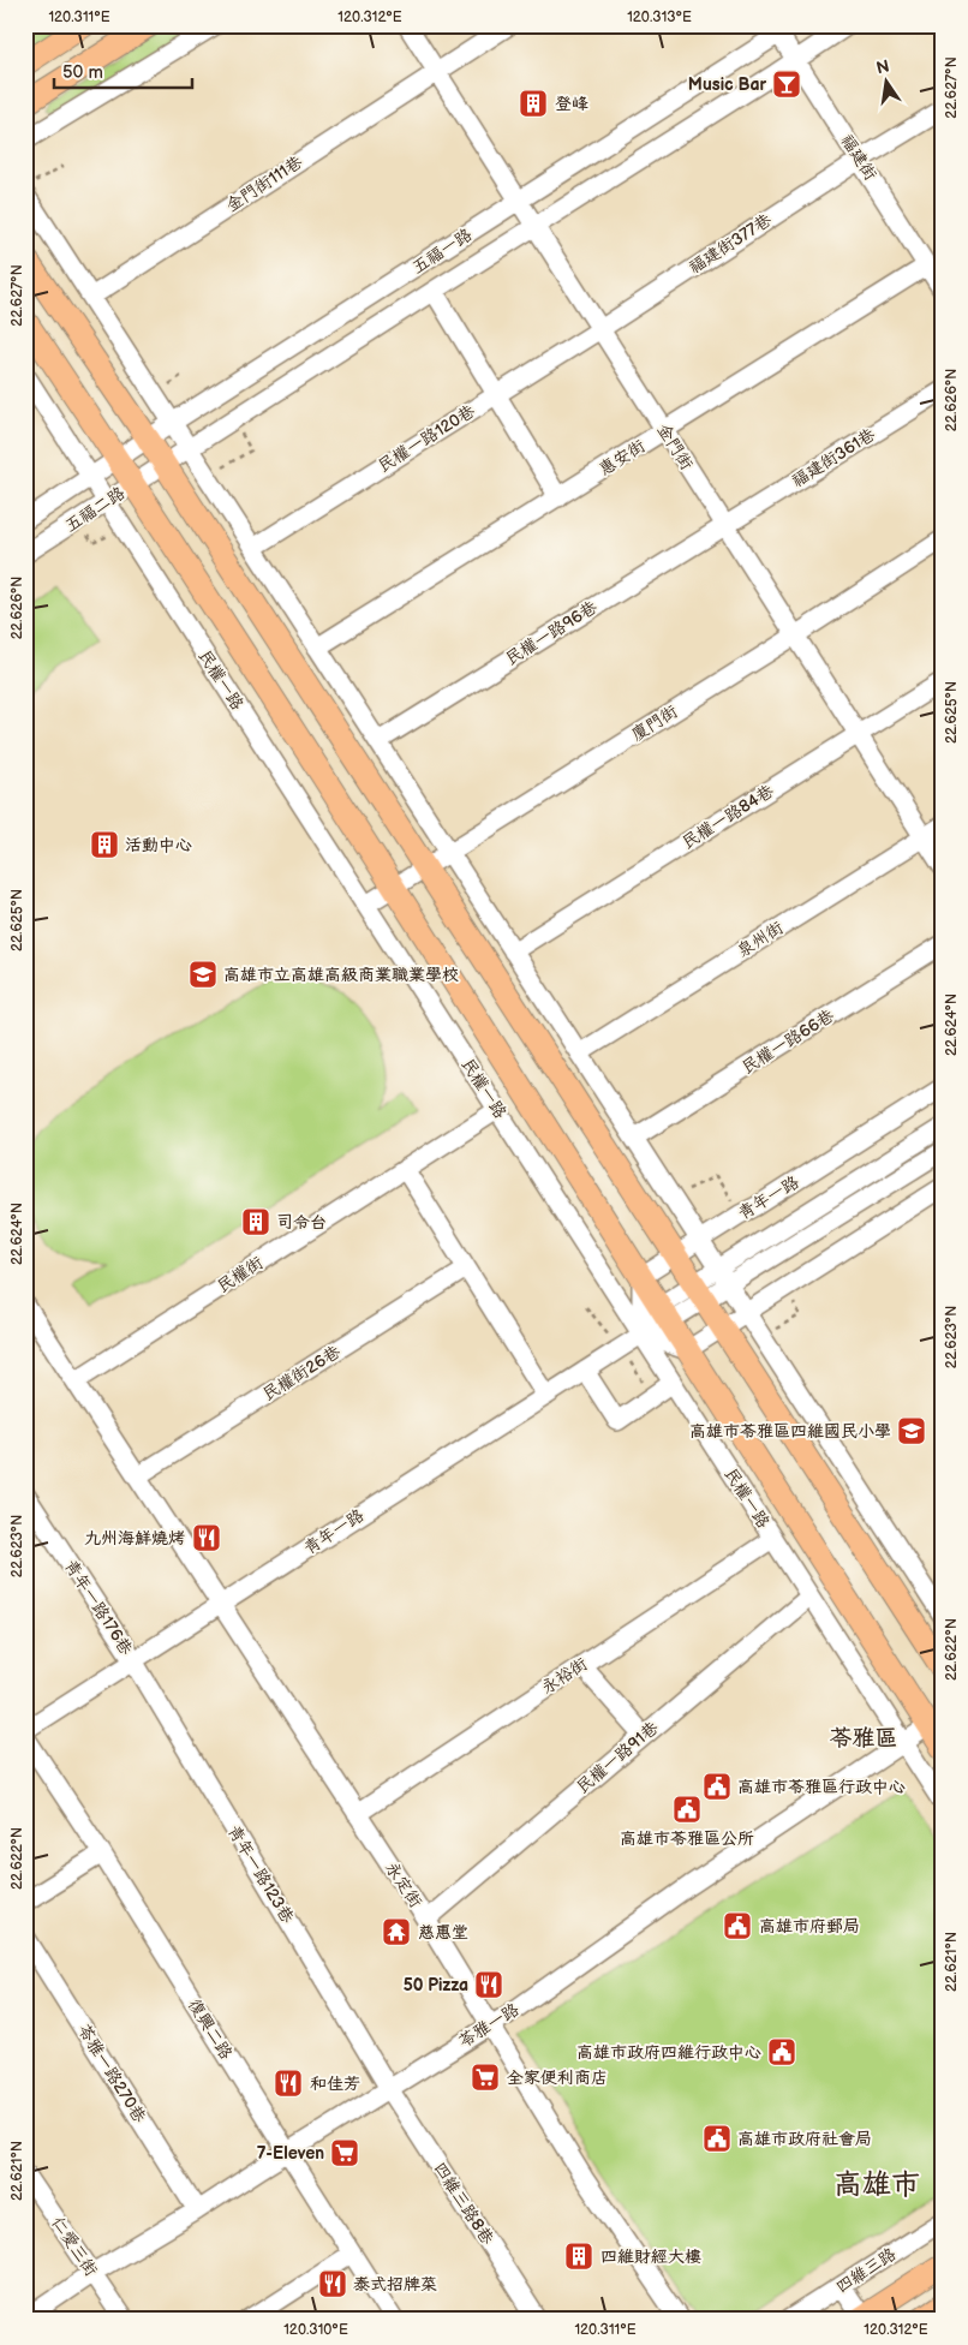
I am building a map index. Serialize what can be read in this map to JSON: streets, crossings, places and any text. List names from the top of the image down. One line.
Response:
{"streets":{"main road":["民權一路"],"street":["福建街","金門街111巷","福建街377巷","五福一路","民權一路120巷","金門街","惠安街","福建街361巷","五福二路","民權一路96巷","廈門街","民權一路84巷","泉州街","民權一路66巷","青年一路","民權街","民權街26巷","青年一路176巷","永裕街","民權一路91巷","青年一路123巷","永定街","苓雅一路","復興二路","苓雅一路270巷","四維三路8巷","仁愛三街","四維三路"]},"crossings":[["福建街","福建街377巷"],["福建街","五福一路"],["福建街","惠安街"],["金門街111巷","金門街"],["福建街377巷","民權一路120巷"],["福建街377巷","金門街"],["五福一路","金門街"],["五福一路","五福二路"],["五福一路","民權一路"],["民權一路120巷","金門街"],["金門街","惠安街"],["金門街","福建街361巷"],["金門街","民權一路96巷"],["金門街","廈門街"],["金門街","民權一路84巷"],["金門街","泉州街"],["福建街361巷","民權一路96巷"],["五福二路","民權一路"],["民權一路","廈門街"],["民權一路","青年一路"],["民權一路","民權街"],["民權一路","永裕街"],["民權一路","民權一路91巷"],["民權一路","苓雅一路"],["青年一路","青年一路176巷"],["青年一路","青年一路123巷"],["青年一路","永定街"],["青年一路176巷","青年一路123巷"],["永裕街","永定街"],["民權一路91巷","永定街"],["青年一路123巷","苓雅一路"],["青年一路123巷","四維三路8巷"],["永定街","苓雅一路"],["苓雅一路","復興二路"],["苓雅一路","苓雅一路270巷"],["苓雅一路","四維三路8巷"],["苓雅一路","仁愛三街"]],"districts":["苓雅區","高雄市"],"places":{"bar":["Music Bar"],"building":["登峰","活動中心","司令台","四維財經大樓"],"school or university":["高雄市立高雄高級商業職業學校","高雄市苓雅區四維國民小學"],"restaurant":["九州海鮮燒烤","50 Pizza","和佳芳","泰式招牌菜"],"public building":["高雄市苓雅區行政中心","高雄市苓雅區公所","高雄市府郵局","高雄市政府四維行政中心","高雄市政府社會局"],"temple":["慈惠堂"],"supermarket":["全家便利商店","7-Eleven"]},"scale_bar":"50 m","north":"top","coordinates":["120.311°E","120.312°E","120.313°E","22.627°N","22.626°N","22.625°N","22.624°N","22.623°N","22.622°N","22.621°N","120.310°E"]}
